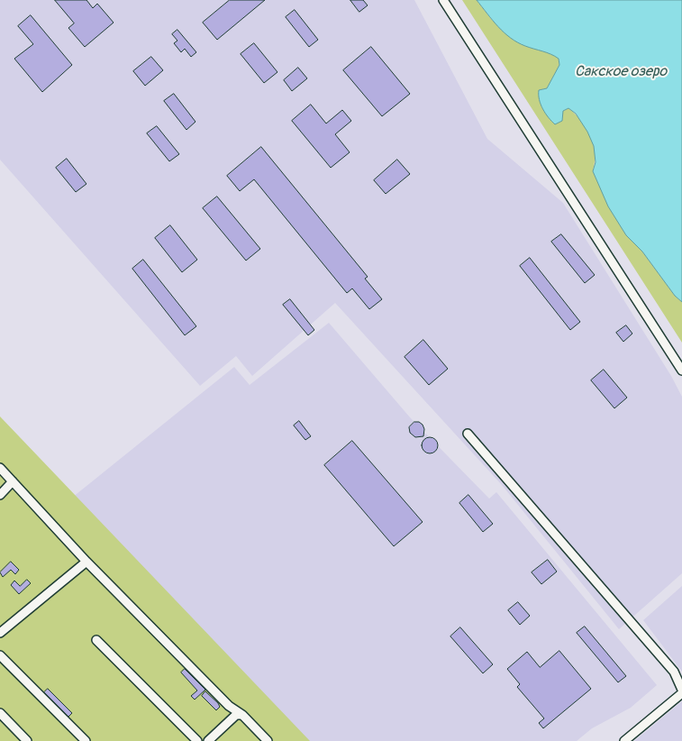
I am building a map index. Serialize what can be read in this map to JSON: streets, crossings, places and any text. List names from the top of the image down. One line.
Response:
{"water":["Сакское озеро"]}
